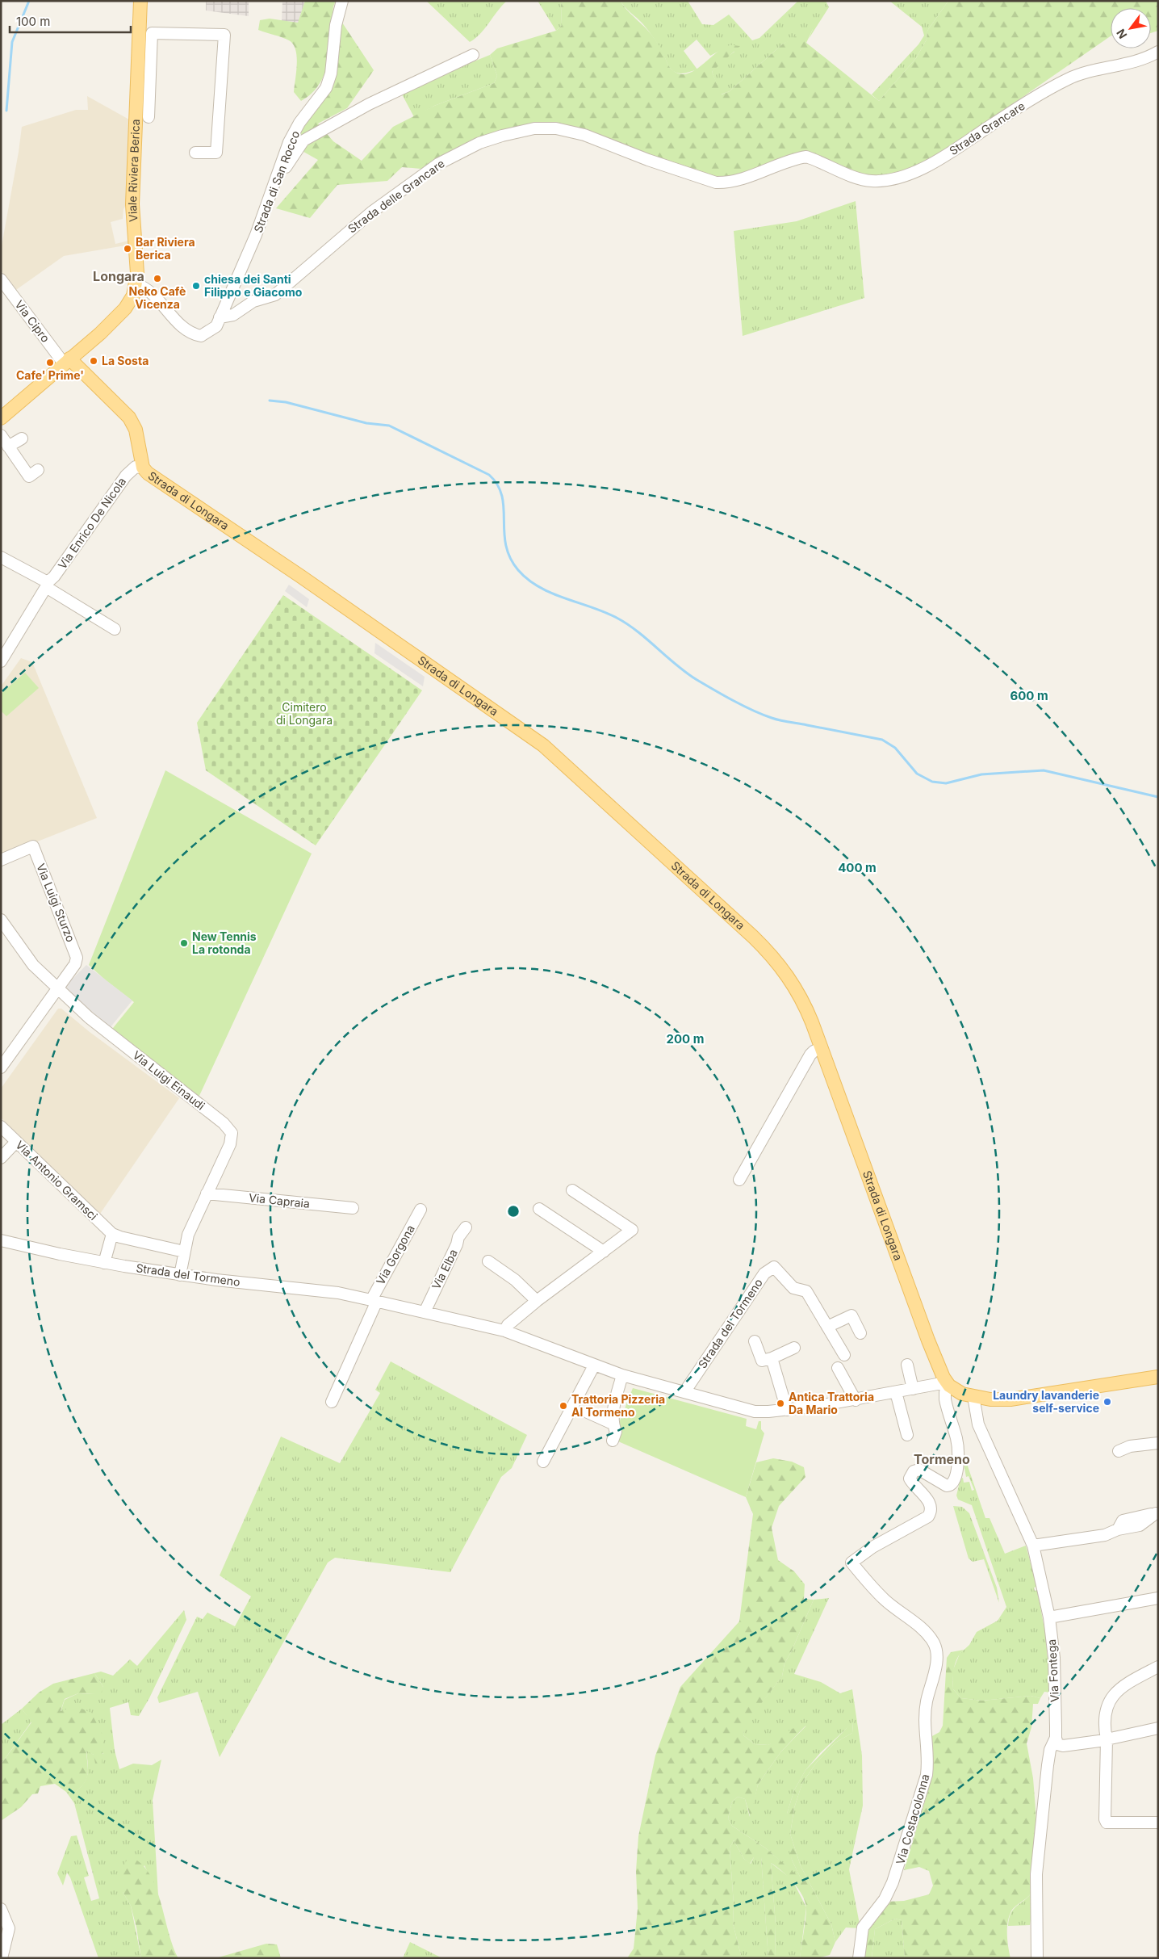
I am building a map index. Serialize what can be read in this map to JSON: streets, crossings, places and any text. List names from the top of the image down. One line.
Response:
{"streets":{"main road":["Viale Riviera Berica","Strada di Longara"],"street":["Strada Grancare","Strada di San Rocco","Strada delle Grancare","Via Cipro","Via Enrico De Nicola","Via Luigi Sturzo","Via Luigi Einaudi","Via Antonio Gramsci","Via Capraia","Via Gorgona","Via Elba","Strada del Tormeno","Via Fontega","Via Costacolonna"]},"crossings":[["Strada Grancare","Strada delle Grancare"],["Viale Riviera Berica","Via Cipro"],["Viale Riviera Berica","Strada di Longara"],["Strada di San Rocco","Strada delle Grancare"],["Via Cipro","Strada di Longara"],["Strada di Longara","Via Enrico De Nicola"],["Strada di Longara","Strada del Tormeno"],["Strada di Longara","Via Costacolonna"],["Via Luigi Sturzo","Via Luigi Einaudi"],["Via Luigi Einaudi","Via Antonio Gramsci"],["Via Luigi Einaudi","Via Capraia"],["Via Luigi Einaudi","Strada del Tormeno"],["Via Gorgona","Strada del Tormeno"],["Via Elba","Strada del Tormeno"],["Strada del Tormeno","Via Costacolonna"]],"districts":["Longara","Tormeno"],"parks":["Cimitero di Longara"],"places":["Bar Riviera Berica","Neko Cafè Vicenza","chiesa dei Santi Filippo e Giacomo","La Sosta","Cafe' Prime'","New Tennis La rotonda","Laundry lavanderie self-service","Antica Trattoria Da Mario","Trattoria Pizzeria Al Tormeno"],"scale_bar":"100 m","north":"bottom left","rings":["600 m","400 m","200 m"]}
